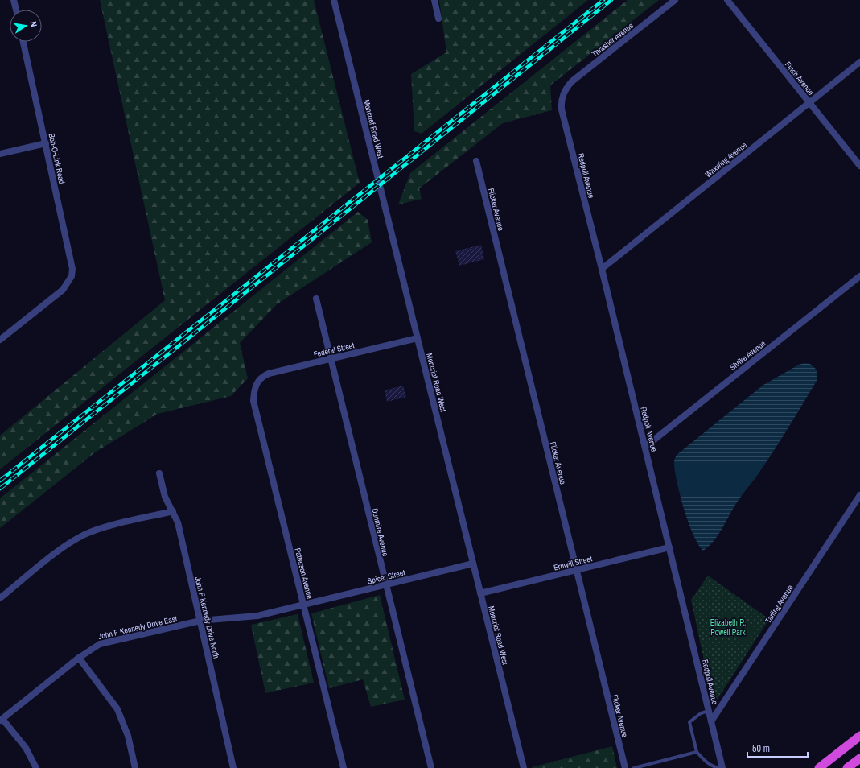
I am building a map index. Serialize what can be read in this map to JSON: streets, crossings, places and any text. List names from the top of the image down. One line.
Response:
{"streets":{"street":["Thrasher Avenue","Finch Avenue","Moncrief Road West","Bob-O-Link Road","Waxwing Avenue","Redpoll Avenue","Flicker Avenue","Federal Street","Shrike Avenue","Dunmire Avenue","Ernwill Street","Patterson Avenue","Spicer Street","Tarling Avenue","John F Kennedy Drive North","John F Kennedy Drive East"]},"crossings":[["Thrasher Avenue","Redpoll Avenue"],["Finch Avenue","Waxwing Avenue"],["Moncrief Road West","Federal Street"],["Moncrief Road West","Ernwill Street"],["Moncrief Road West","Spicer Street"],["Waxwing Avenue","Redpoll Avenue"],["Redpoll Avenue","Shrike Avenue"],["Redpoll Avenue","Ernwill Street"],["Redpoll Avenue","Tarling Avenue"],["Flicker Avenue","Ernwill Street"],["Federal Street","Dunmire Avenue"],["Federal Street","Patterson Avenue"],["Dunmire Avenue","Spicer Street"],["Patterson Avenue","Spicer Street"],["Patterson Avenue","John F Kennedy Drive East"],["Spicer Street","John F Kennedy Drive East"],["John F Kennedy Drive North","John F Kennedy Drive East"]],"parks":["Elizabeth R. Powell Park"],"scale_bar":"50 m","north":"right"}
